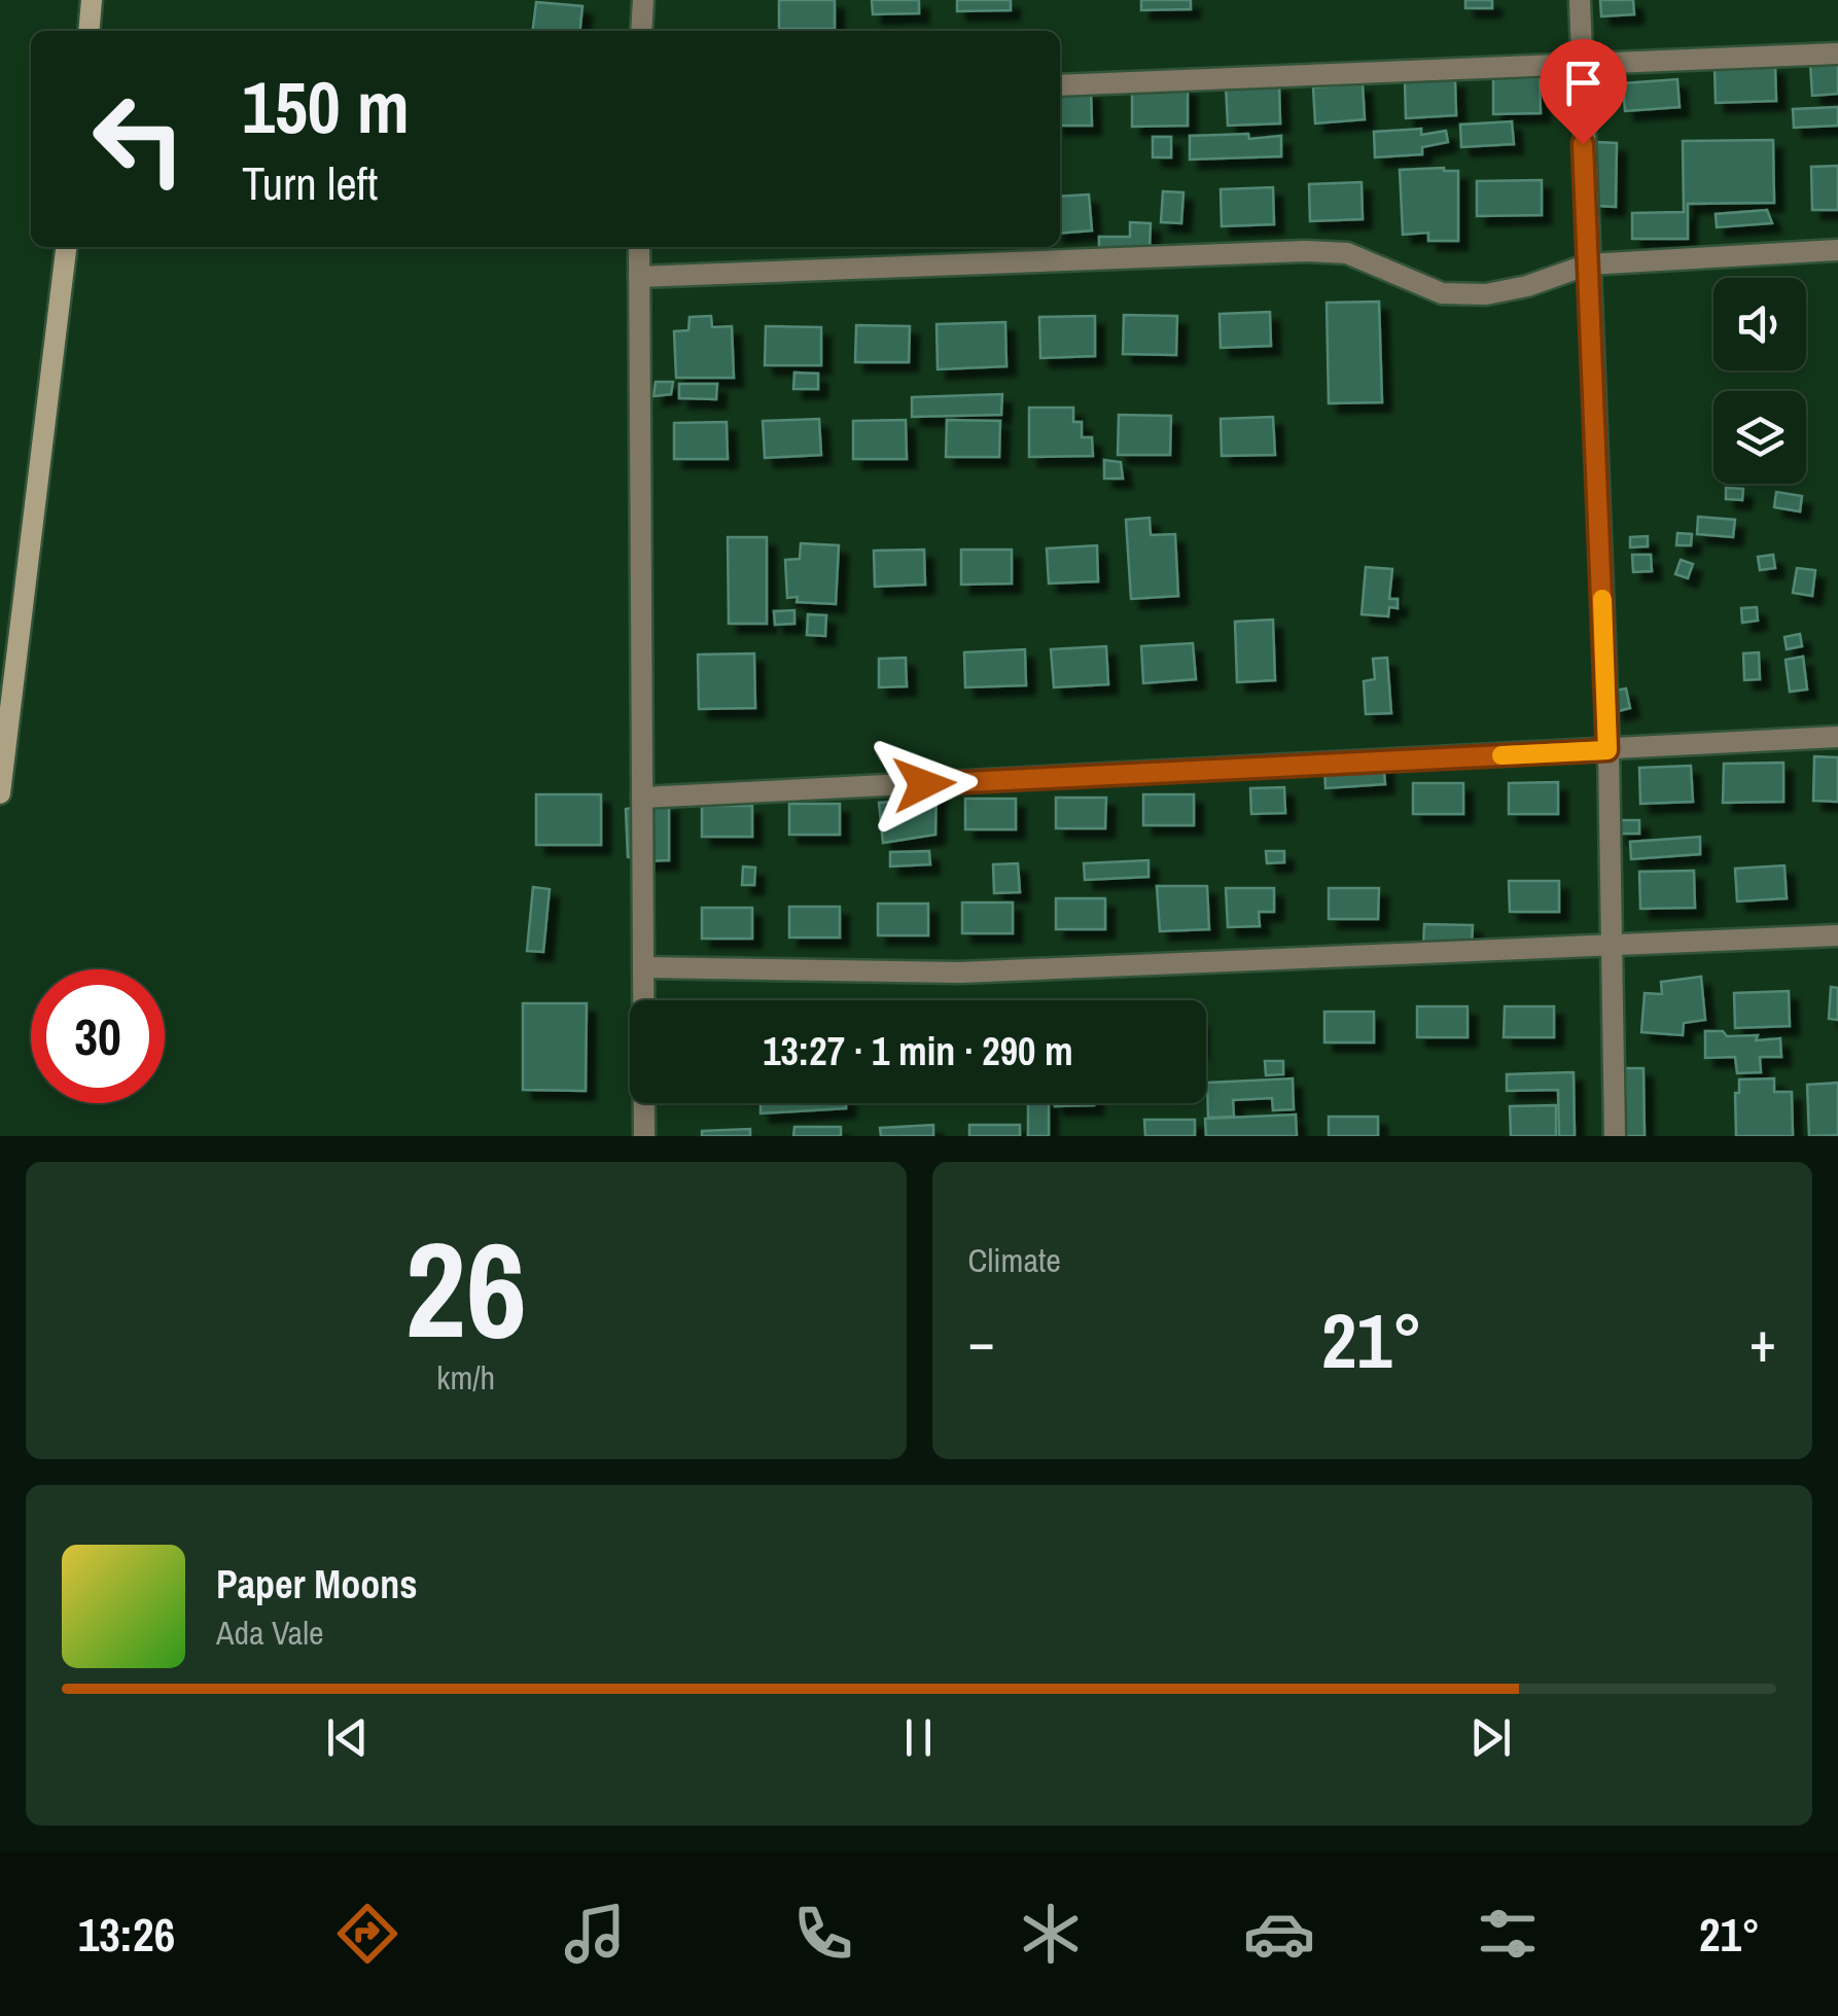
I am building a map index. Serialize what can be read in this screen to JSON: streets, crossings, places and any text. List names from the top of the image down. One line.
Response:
{"page":{"turn":["150 m","Turn left"],"limit":"30","trip":"13:27 · 1 min · 290 m","tile":[["26","km/h"],"Climate"],"heat":["−","21°","+"],"song":["Paper Moons","Ada Vale"],"tabs":["13:26","21°"]}}
